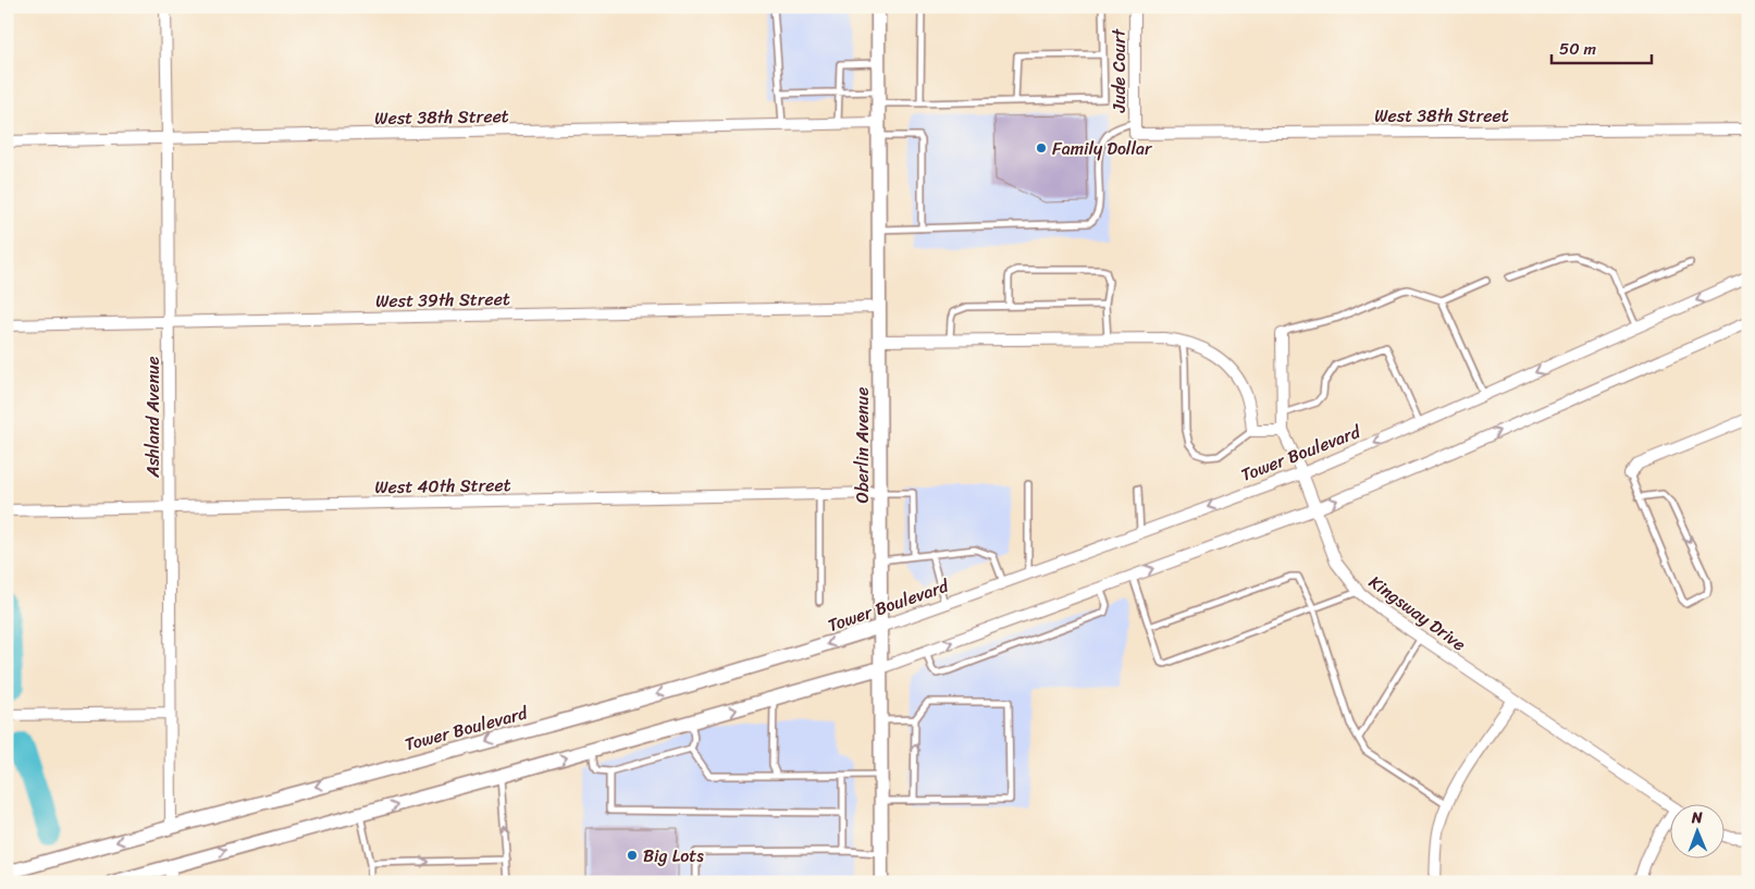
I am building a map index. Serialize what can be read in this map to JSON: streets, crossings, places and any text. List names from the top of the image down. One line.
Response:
{"streets":{"street":["Jude Court","West 38th Street","West 39th Street","Ashland Avenue","Oberlin Avenue","Tower Boulevard","West 40th Street","Kingsway Drive"]},"crossings":[["Jude Court","West 38th Street"],["West 38th Street","Ashland Avenue"],["West 38th Street","Oberlin Avenue"],["West 39th Street","Ashland Avenue"],["West 39th Street","Oberlin Avenue"],["Ashland Avenue","Tower Boulevard"],["Ashland Avenue","West 40th Street"],["Oberlin Avenue","Tower Boulevard"],["Oberlin Avenue","West 40th Street"],["Tower Boulevard","Kingsway Drive"]],"places":["Family Dollar","Big Lots"],"scale_bar":"50 m","north":"top"}
